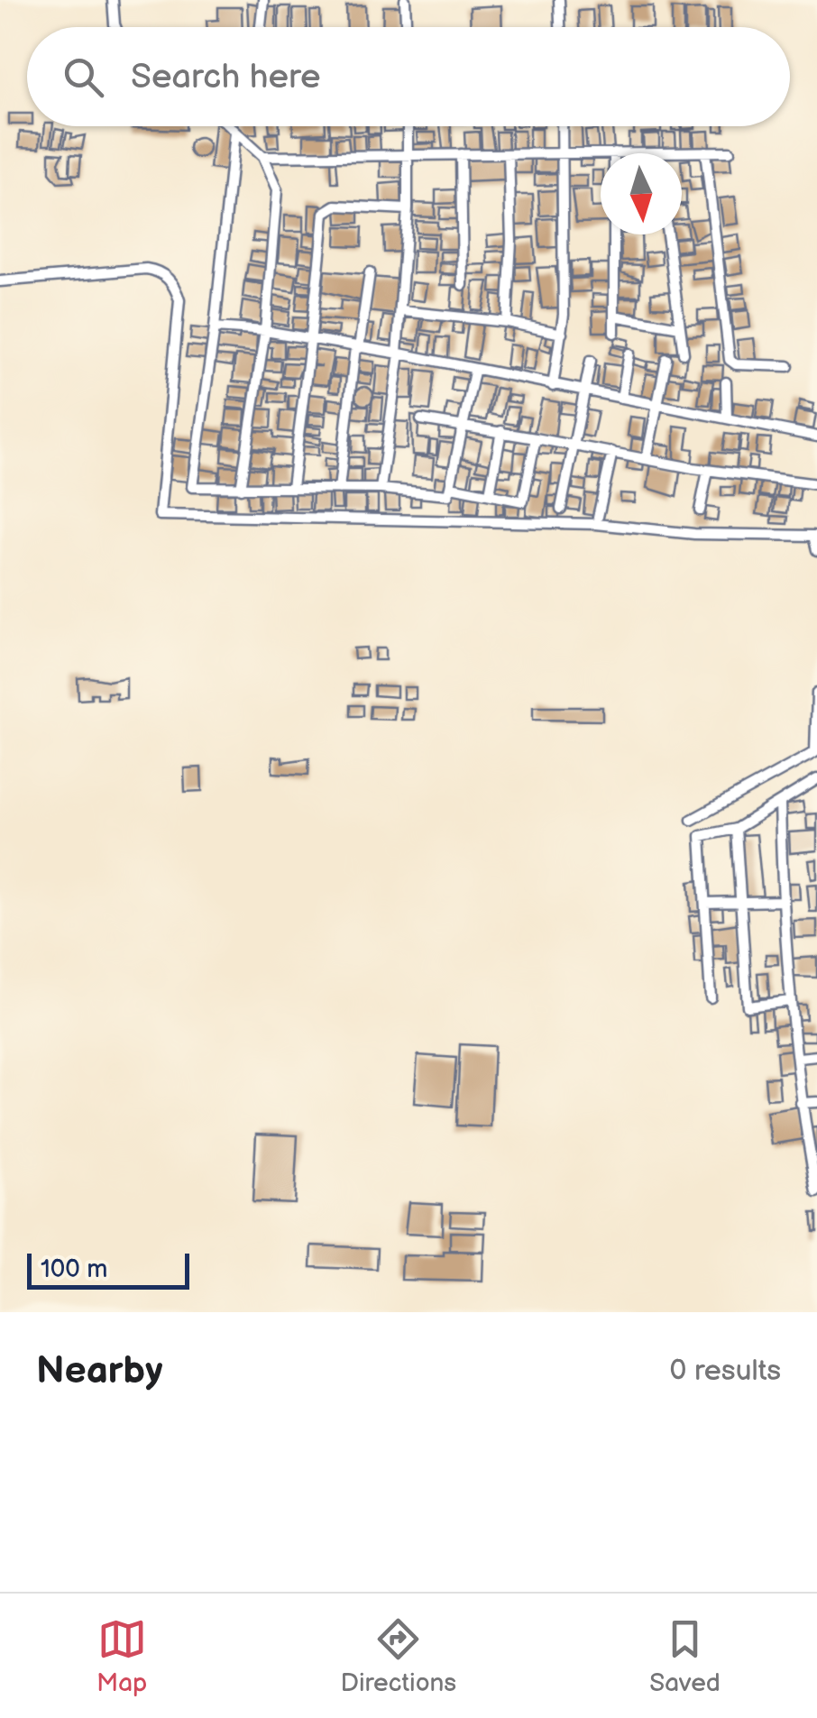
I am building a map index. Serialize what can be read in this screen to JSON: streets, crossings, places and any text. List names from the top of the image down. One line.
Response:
{"scale_bar":"100 m","north":"bottom","page":{"search":"Search here","scale":"100 m","heading":["Nearby","0 results"],"nav":["Map","Directions","Saved"]}}
